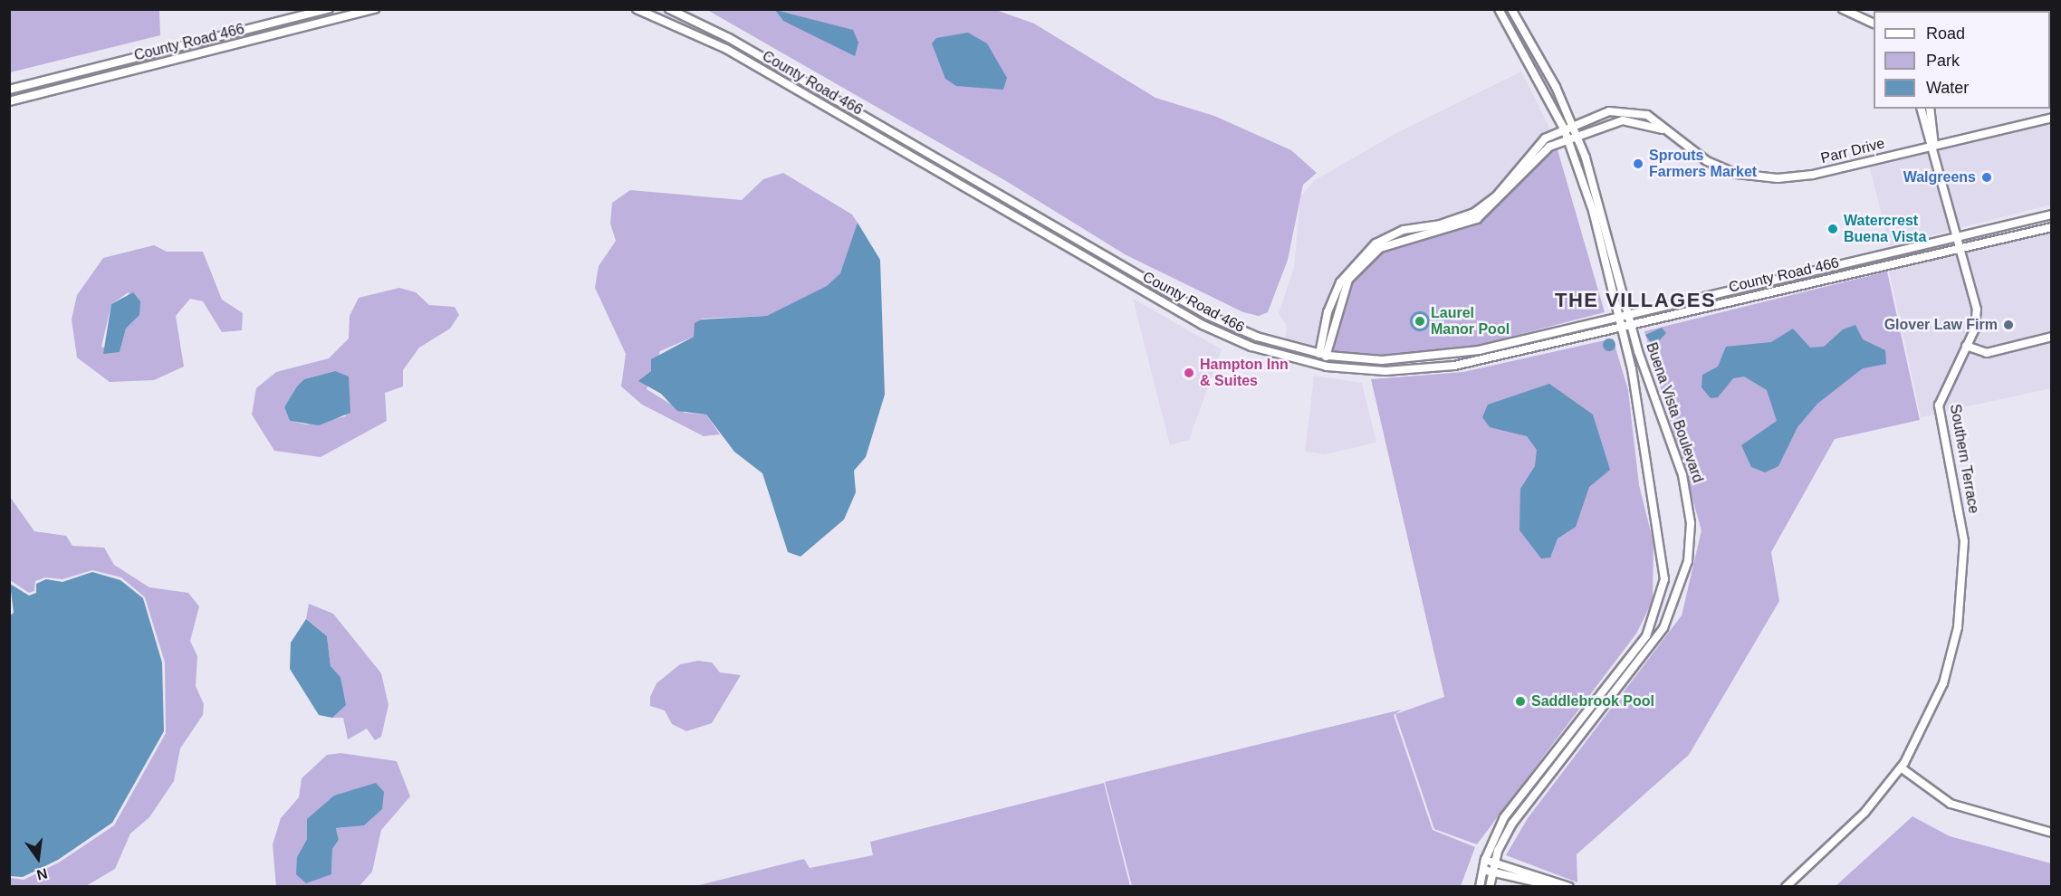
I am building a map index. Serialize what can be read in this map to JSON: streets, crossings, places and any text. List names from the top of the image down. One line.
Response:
{"streets":{"main road":["County Road 466","Parr Drive","Buena Vista Boulevard","Southern Terrace"]},"crossings":[["County Road 466","Buena Vista Boulevard"],["County Road 466","Southern Terrace"],["Parr Drive","Buena Vista Boulevard"],["Parr Drive","Southern Terrace"]],"districts":["THE VILLAGES"],"places":["Sprouts Farmers Market","Walgreens","Watercrest Buena Vista","Laurel Manor Pool","Glover Law Firm","Hampton Inn & Suites","Saddlebrook Pool"],"legend":["Road","Park","Water"],"north":"bottom"}
